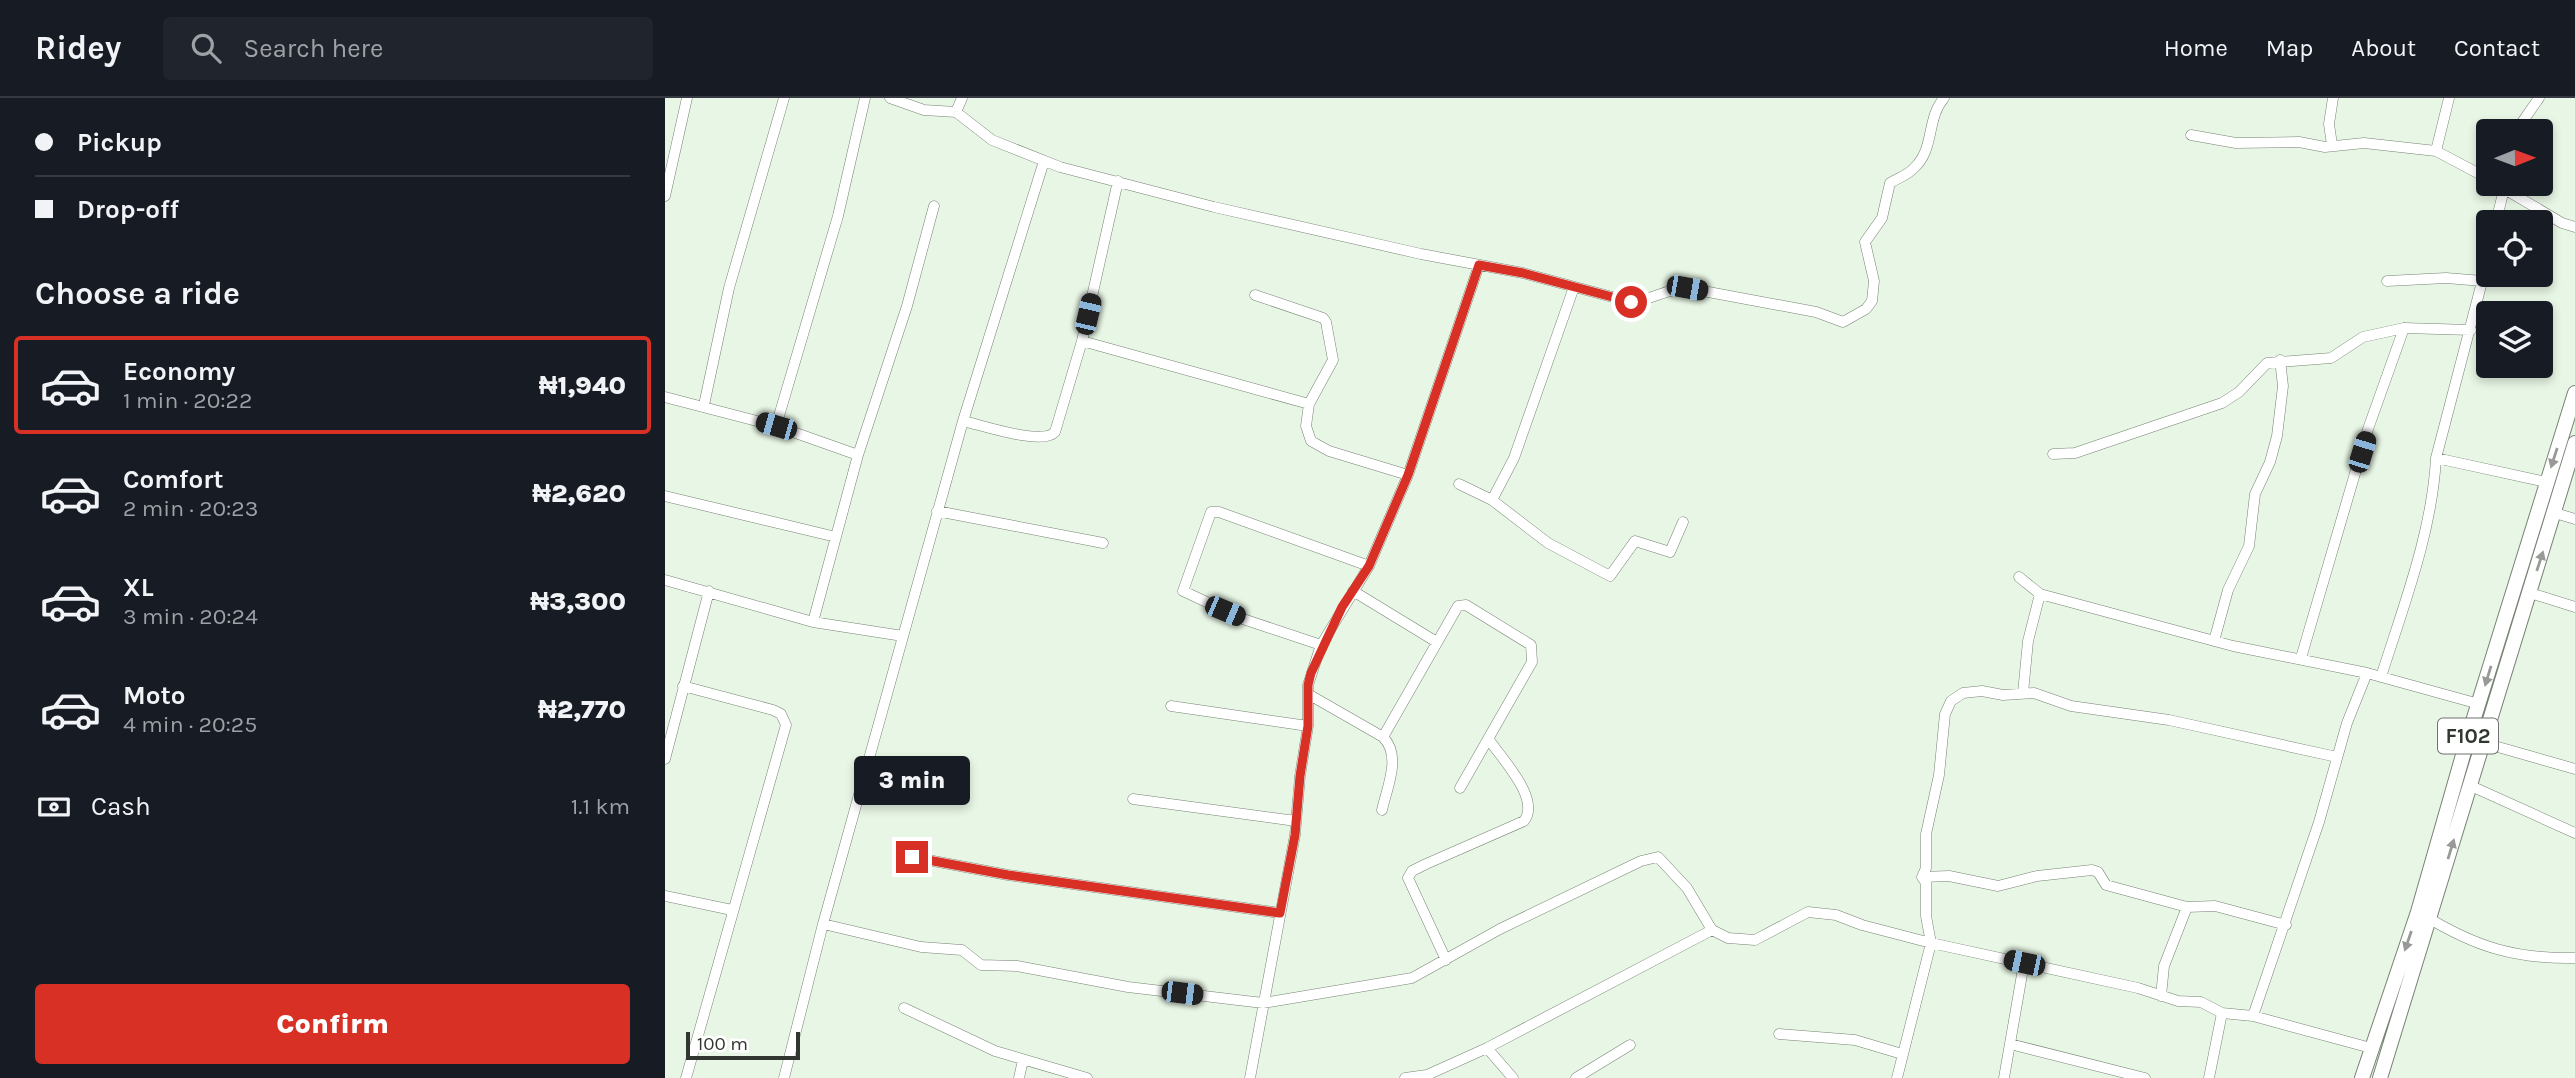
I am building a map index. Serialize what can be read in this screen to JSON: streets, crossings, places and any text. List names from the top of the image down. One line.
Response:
{"streets":{"main road":["F102"]},"scale_bar":"100 m","north":"right","page":{"header":"Ridey","search":"Search here","nav":["Home","Map","About","Contact"],"banner":["Pickup","Drop-off"],"heading":"Choose a ride","list":[{"name":"Economy","note":"1 min · 20:22","value":"₦1,940"},{"name":"Comfort","note":"2 min · 20:23","value":"₦2,620"},{"name":"XL","note":"3 min · 20:24","value":"₦3,300"},{"name":"Moto","note":"4 min · 20:25","value":"₦2,770"}],"bubble":"3 min","pay":["Cash","1.1 km"],"buttons":"Confirm","scale":"100 m"}}
